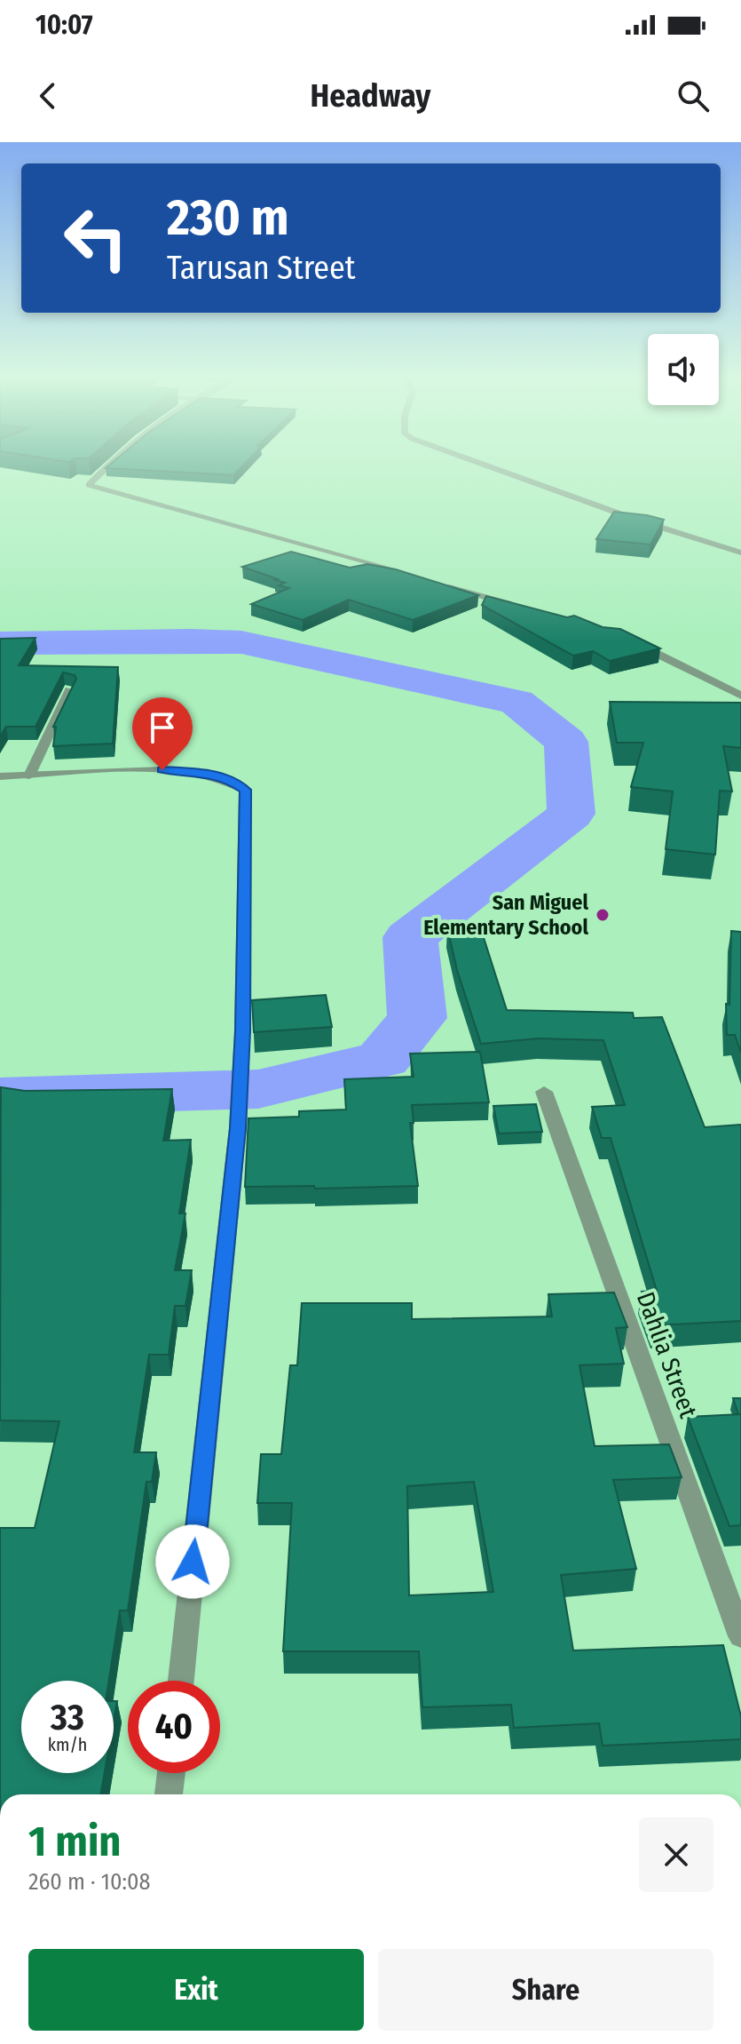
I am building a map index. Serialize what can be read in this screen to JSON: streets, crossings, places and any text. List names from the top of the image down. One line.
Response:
{"streets":{"street":["Dahlia Street"]},"places":["San Miguel Elementary School"],"page":{"status":"10:07","header":"Headway","turn":["230 m","Tarusan Street"],"speed":"33 km/h","limit":"40","heading":["1 min","260 m · 10:08"],"buttons":["Exit","Share"]}}
